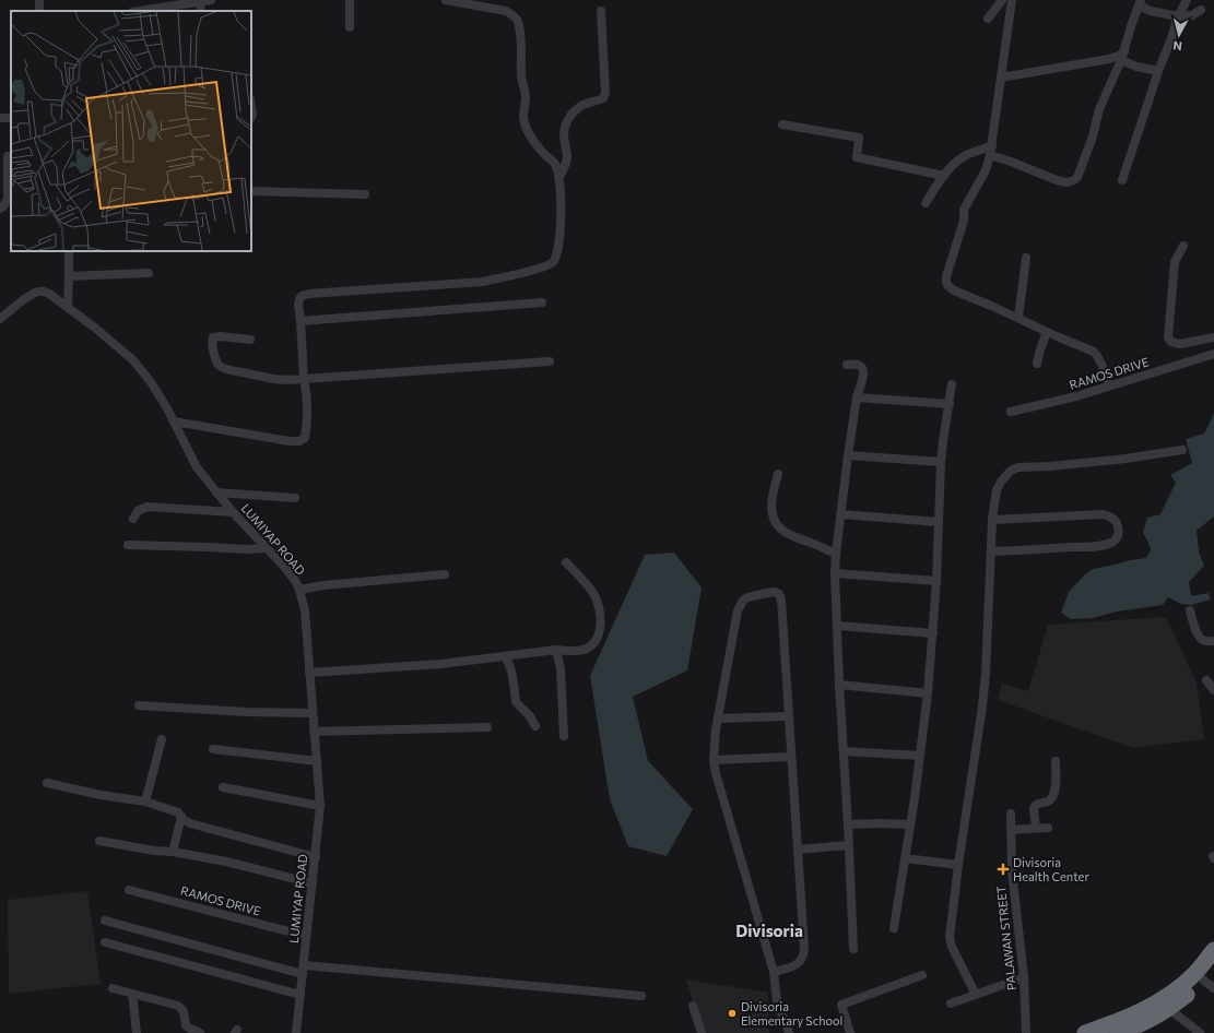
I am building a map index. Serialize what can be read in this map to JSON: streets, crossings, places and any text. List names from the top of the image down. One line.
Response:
{"streets":{"street":["RAMOS DRIVE","LUMIYAP ROAD","PALAWAN STREET"]},"crossings":[["RAMOS DRIVE","LUMIYAP ROAD"]],"districts":["Divisoria"],"places":{"health":["Divisoria Health Center"],"other":["Divisoria Elementary School"]},"north":"bottom"}
